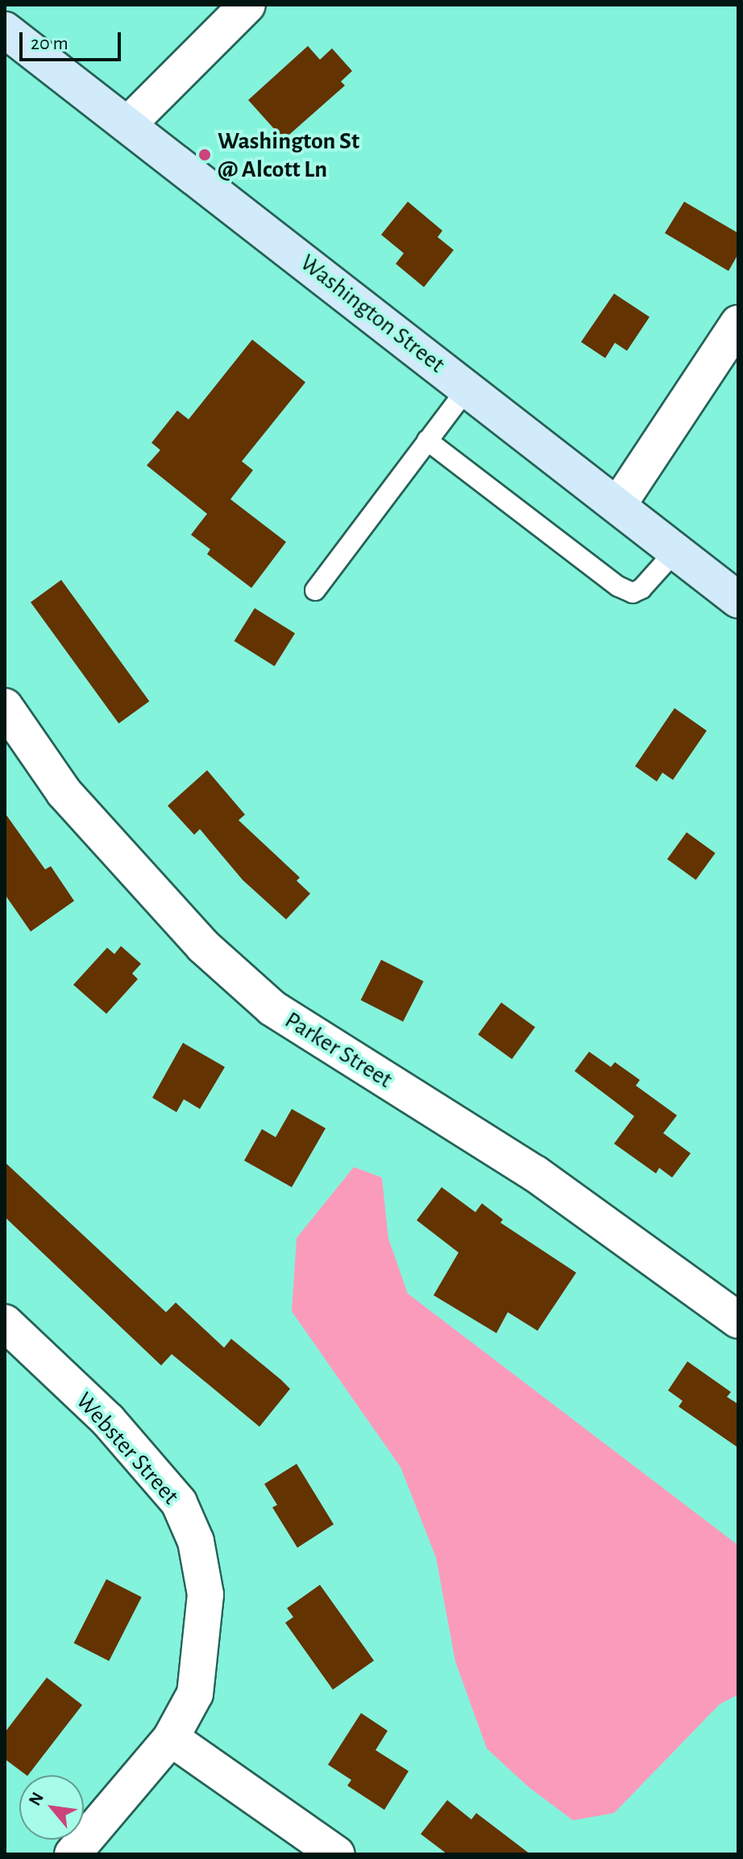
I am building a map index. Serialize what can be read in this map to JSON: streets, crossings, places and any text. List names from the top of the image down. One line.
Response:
{"streets":{"main road":["Washington Street"],"street":["Parker Street","Webster Street"]},"places":["Washington St @ Alcott Ln"],"scale_bar":"20 m","north":"top left"}
